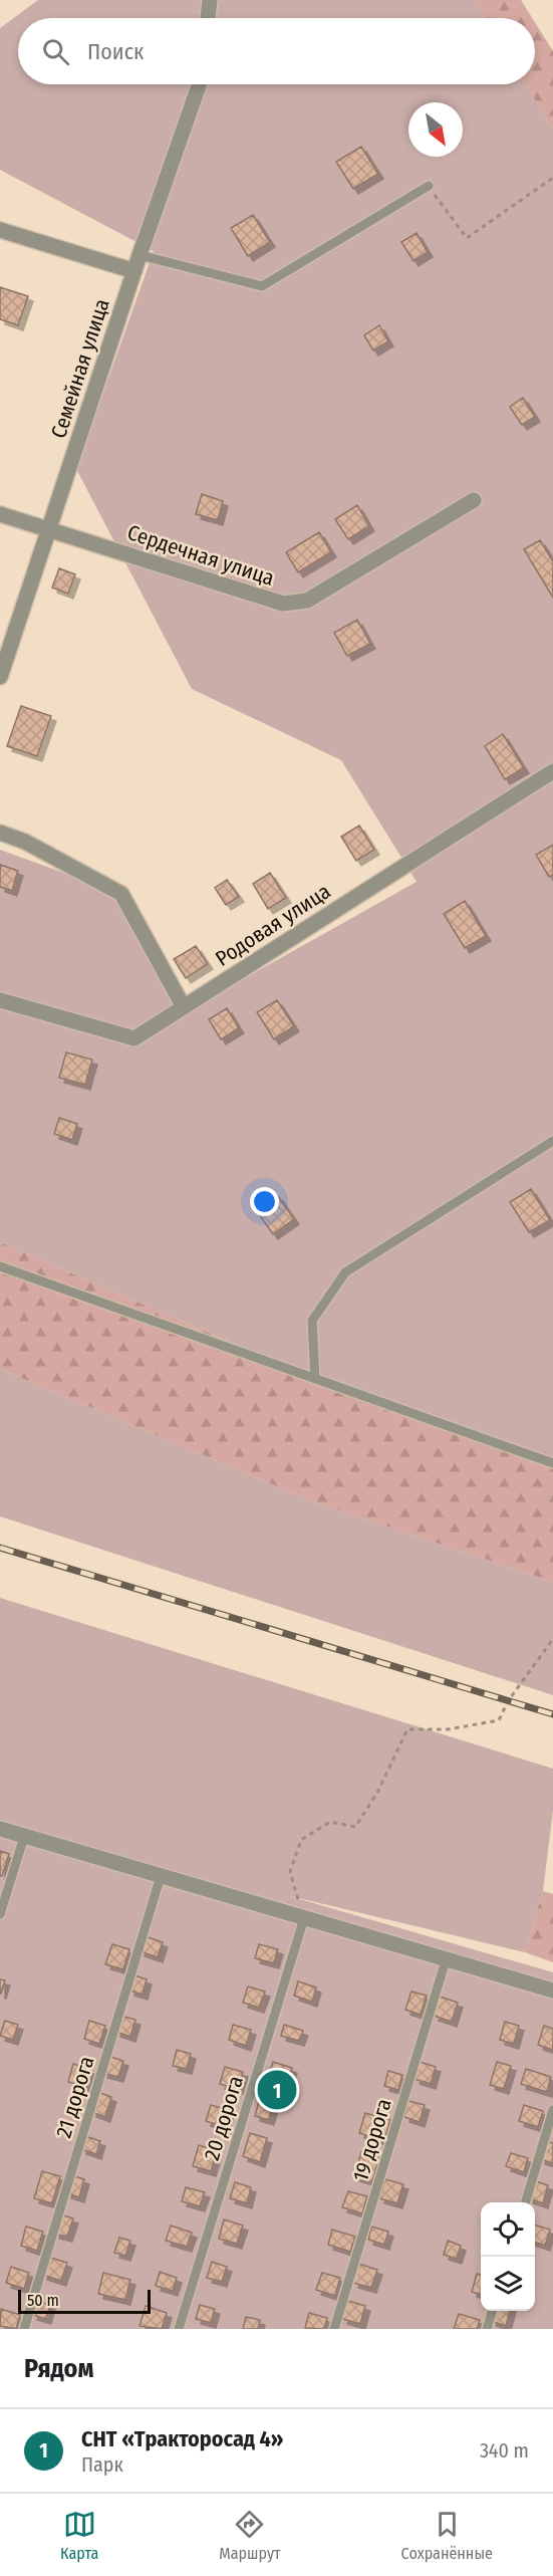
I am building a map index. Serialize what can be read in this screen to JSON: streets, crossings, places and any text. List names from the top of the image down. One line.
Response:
{"streets":{"street":["Семейная улица","Сердечная улица","Родовая улица"],"lane":["21 дорога","20 дорога","19 дорога"]},"crossings":[["Семейная улица","Сердечная улица"]],"scale_bar":"50 m","north":"bottom right","page":{"search":"Поиск","pins":"1","scale":"50 m","heading":"Рядом","list":[{"mark":"1","name":"СНТ «Тракторосад 4»","note":"Парк","value":"340 m"}],"nav":["Карта","Маршрут","Сохранённые"]}}
